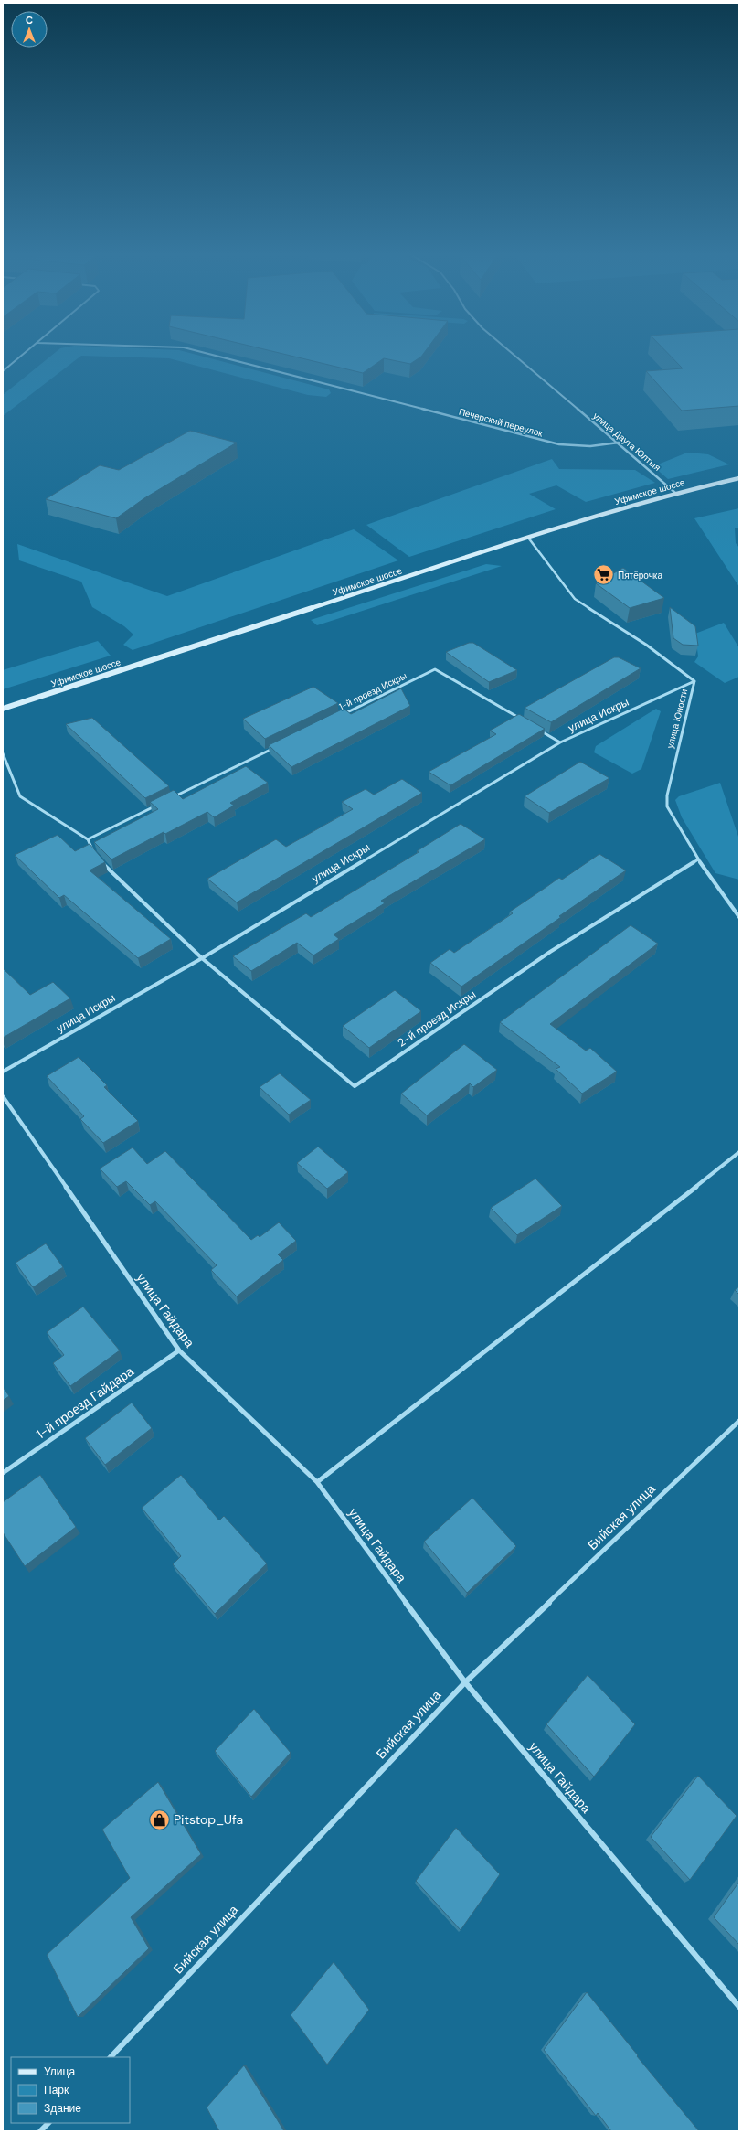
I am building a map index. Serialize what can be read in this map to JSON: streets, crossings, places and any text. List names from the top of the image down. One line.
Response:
{"streets":{"main road":["Уфимское шоссе"],"street":["Печерский переулок","улица Даута Юлтыя","1-й проезд Искры","улица Искры","улица Юности","2-й проезд Искры","улица Гайдара","1-й проезд Гайдара","Бийская улица"]},"crossings":[["Печерский переулок","улица Даута Юлтыя"],["улица Даута Юлтыя","Уфимское шоссе"],["Уфимское шоссе","улица Юности"],["улица Искры","улица Юности"],["улица Искры","2-й проезд Искры"],["улица Юности","2-й проезд Искры"],["улица Гайдара","1-й проезд Гайдара"],["улица Гайдара","Бийская улица"]],"places":{"supermarket":["Пятёрочка"],"shop":["Pitstop_Ufa"]},"legend":["Улица","Парк","Здание"],"north":"top"}
